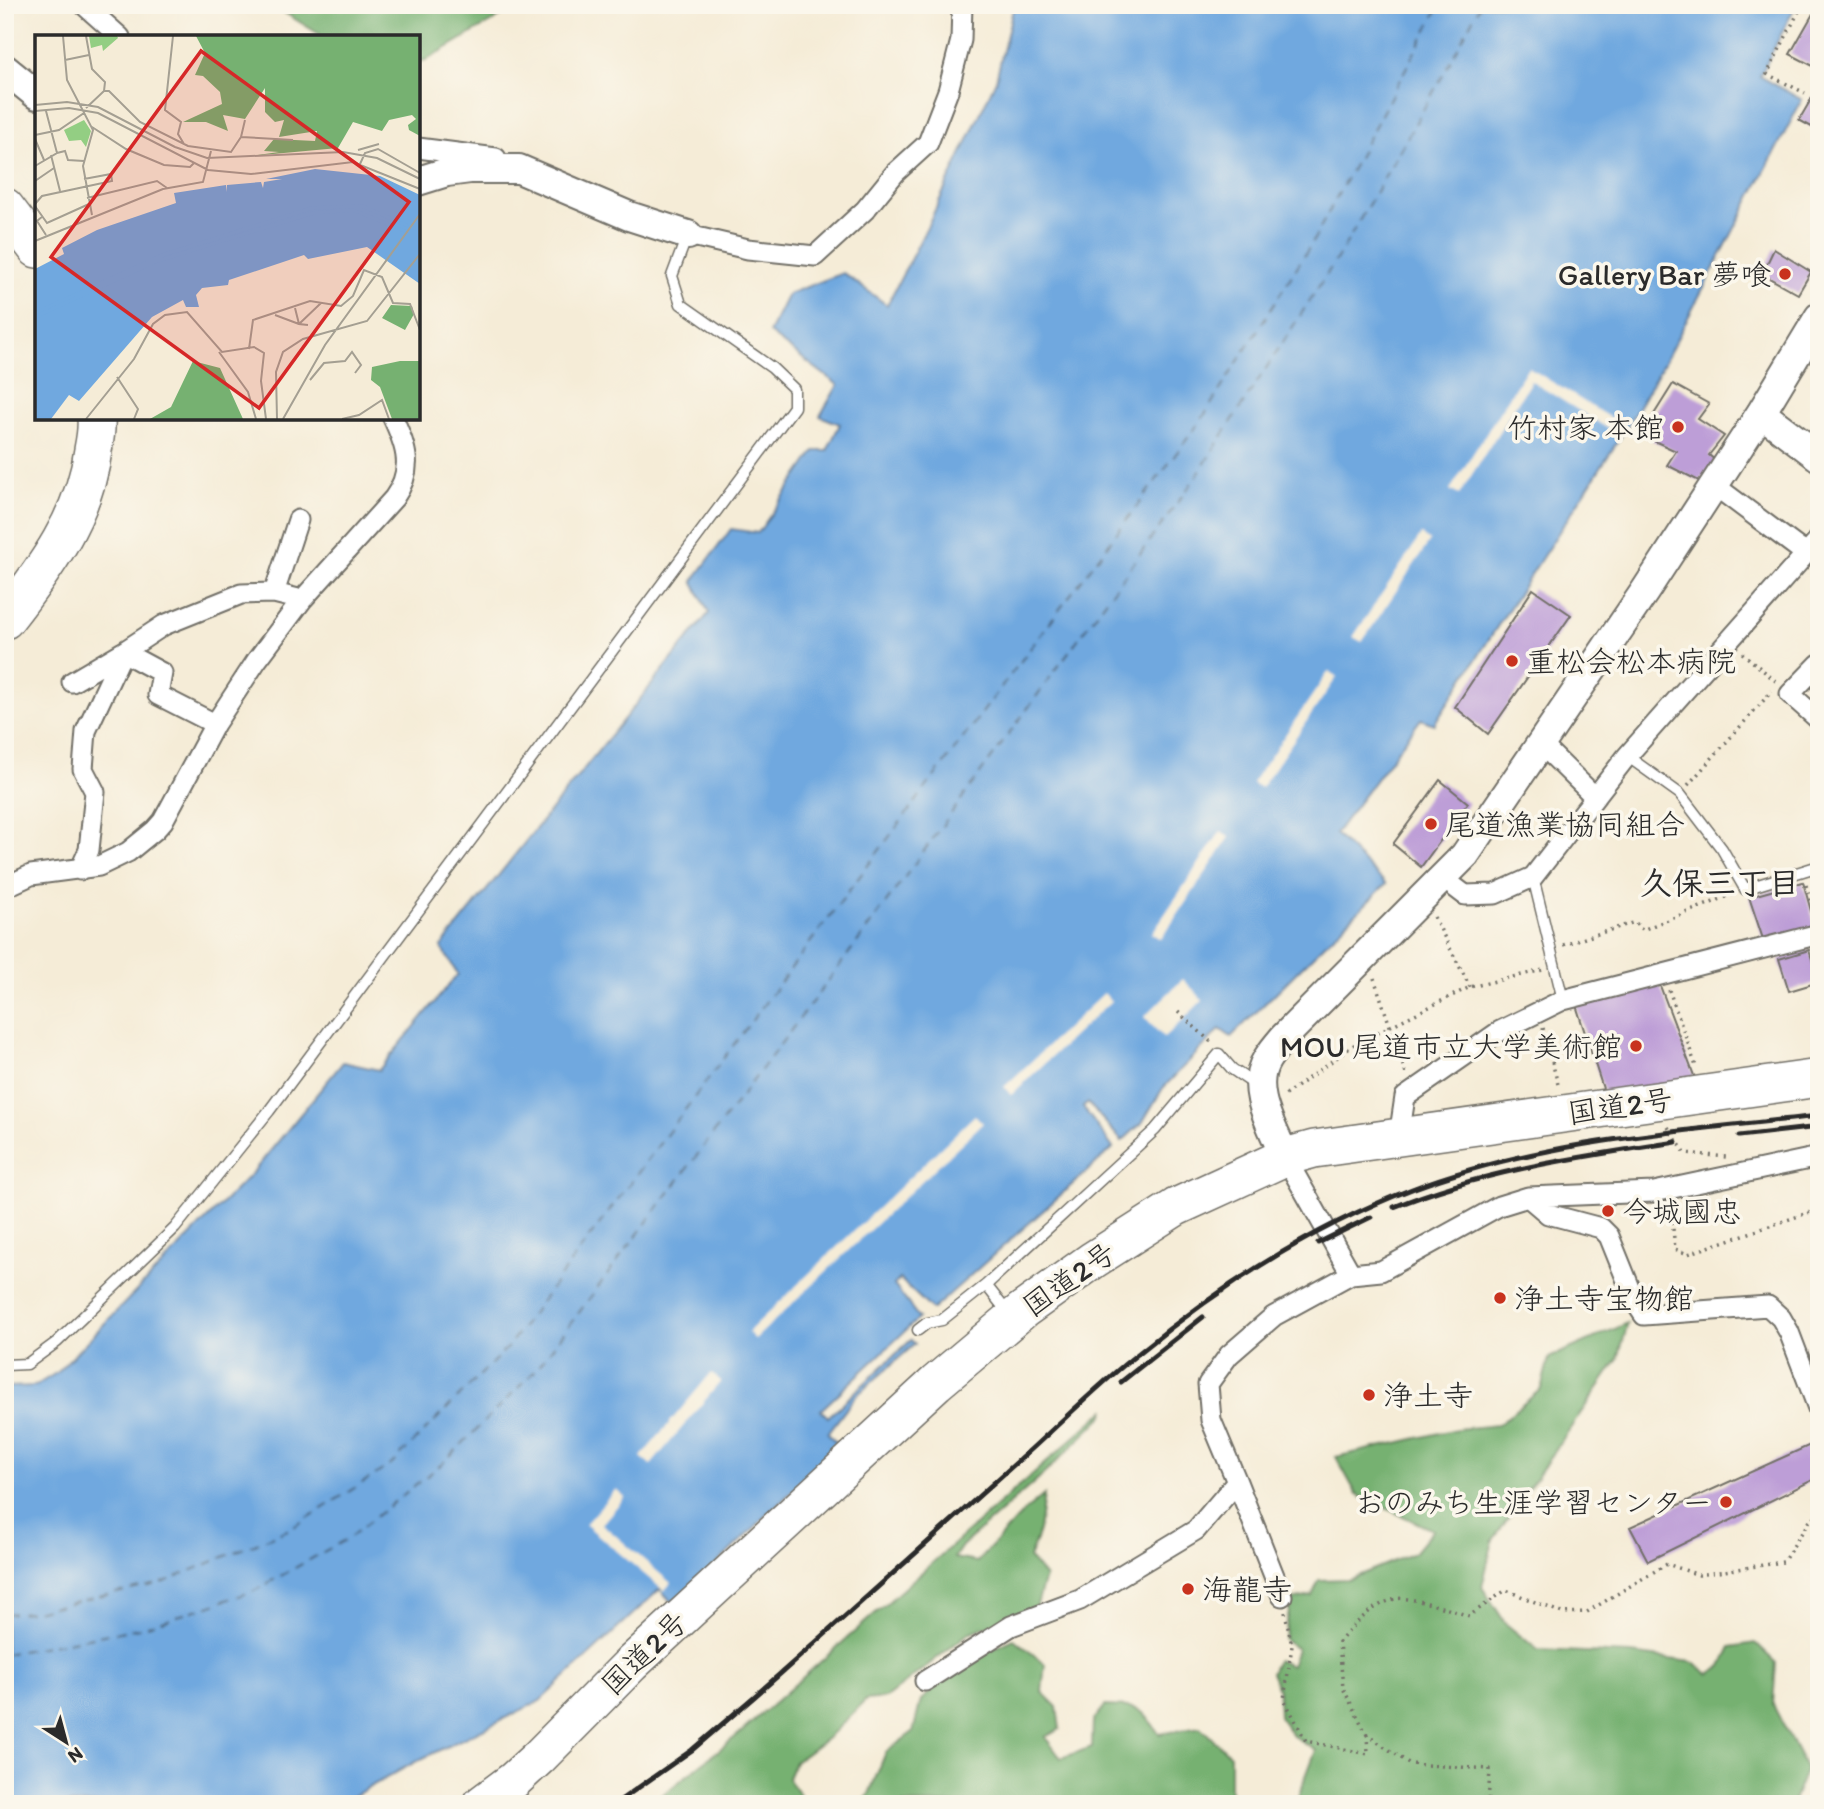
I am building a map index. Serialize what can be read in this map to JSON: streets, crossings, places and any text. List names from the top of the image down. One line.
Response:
{"streets":{"highway":["国道2号"]},"districts":["久保三丁目"],"places":["Gallery Bar 夢喰","竹村家 本館","重松会松本病院","尾道漁業協同組合","MOU 尾道市立大学美術館","今城國忠","浄土寺宝物館","浄土寺","おのみち生涯学習センター","海龍寺"],"north":"bottom right"}
